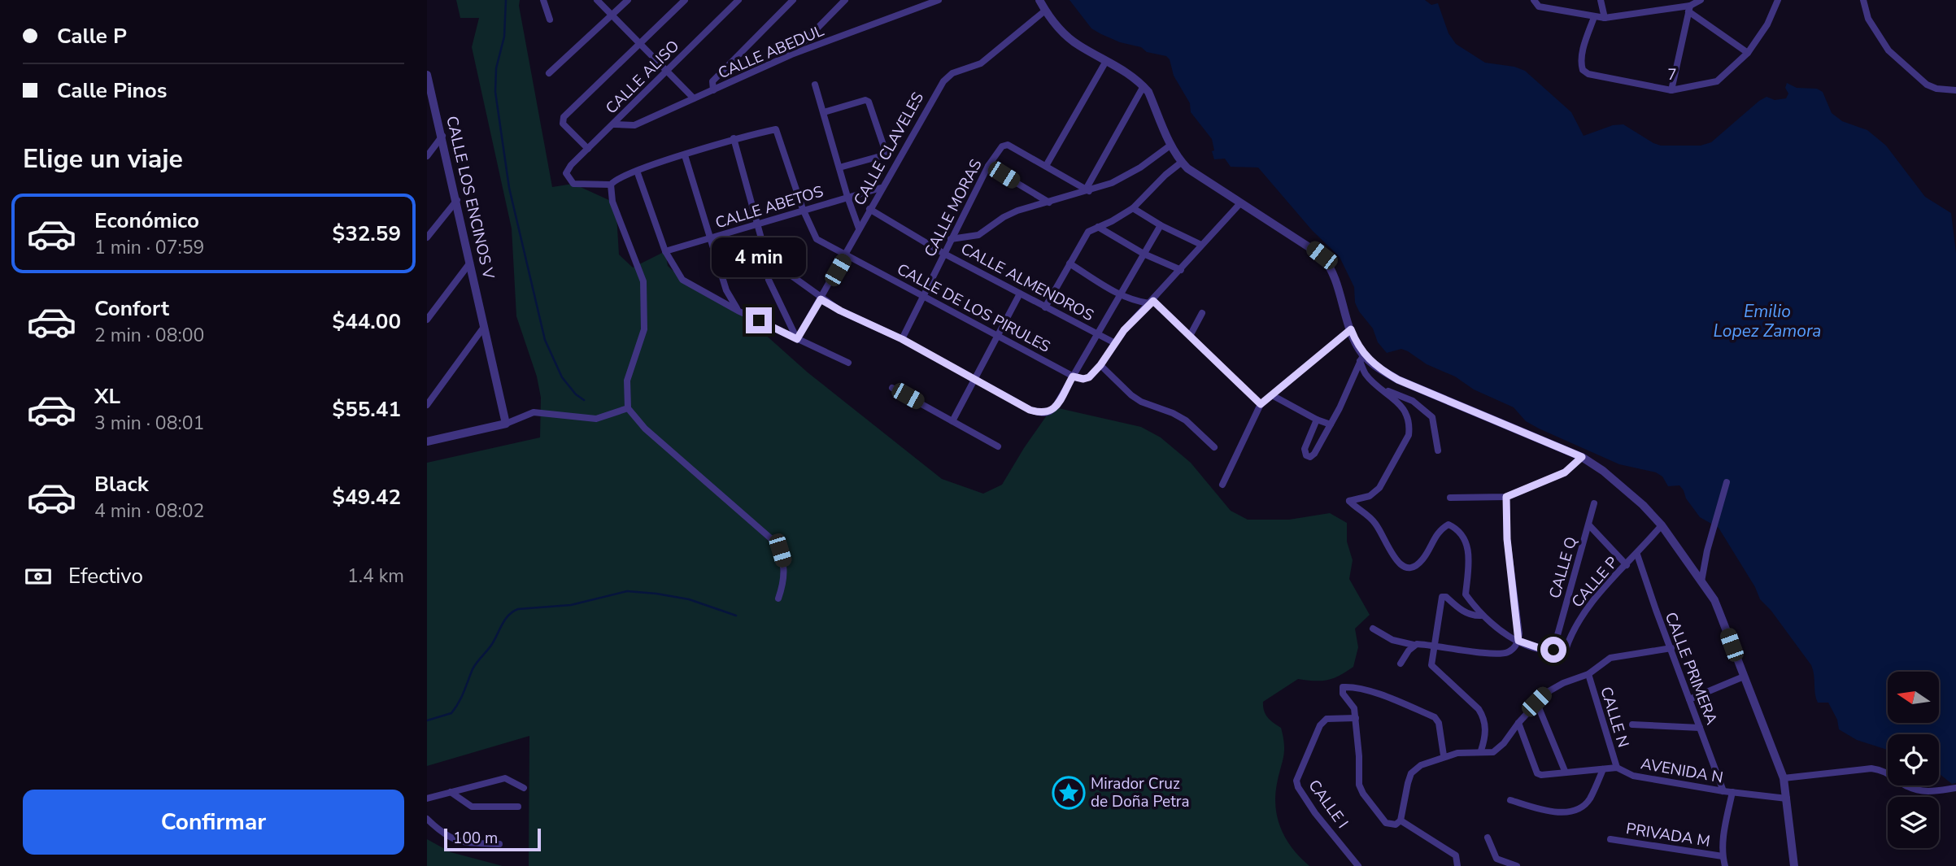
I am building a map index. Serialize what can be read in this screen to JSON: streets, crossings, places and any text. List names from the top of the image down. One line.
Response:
{"streets":{"street":["CALLE ABEDUL","7","CALLE ALISO","CALLE CLAVELES","CALLE LOS ENCINOS V","CALLE ABETOS","CALLE MORAS","CALLE ALMENDROS","CALLE DE LOS PIRULES","CALLE Q","CALLE P","CALLE PRIMERA","CALLE N","AVENIDA N","CALLE I","PRIVADA M"]},"crossings":[["CALLE ABEDUL","CALLE ALISO"],["CALLE CLAVELES","CALLE ABETOS"],["CALLE CLAVELES","CALLE ALMENDROS"],["CALLE CLAVELES","CALLE DE LOS PIRULES"],["CALLE ABETOS","CALLE DE LOS PIRULES"],["CALLE MORAS","CALLE ALMENDROS"],["CALLE MORAS","CALLE DE LOS PIRULES"],["CALLE Q","CALLE P"],["CALLE P","CALLE PRIMERA"],["CALLE PRIMERA","CALLE N"],["CALLE PRIMERA","AVENIDA N"],["CALLE N","AVENIDA N"]],"water":["Emilio Lopez Zamora"],"places":{"place":["Mirador Cruz de Doña Petra"]},"scale_bar":"100 m","north":"left","page":{"banner":["Calle P","Calle Pinos"],"heading":"Elige un viaje","list":[{"name":"Económico","note":"1 min · 07:59","value":"$32.59"},{"name":"Confort","note":"2 min · 08:00","value":"$44.00"},{"name":"XL","note":"3 min · 08:01","value":"$55.41"},{"name":"Black","note":"4 min · 08:02","value":"$49.42"}],"bubble":"4 min","pay":["Efectivo","1.4 km"],"buttons":"Confirmar","scale":"100 m"}}
